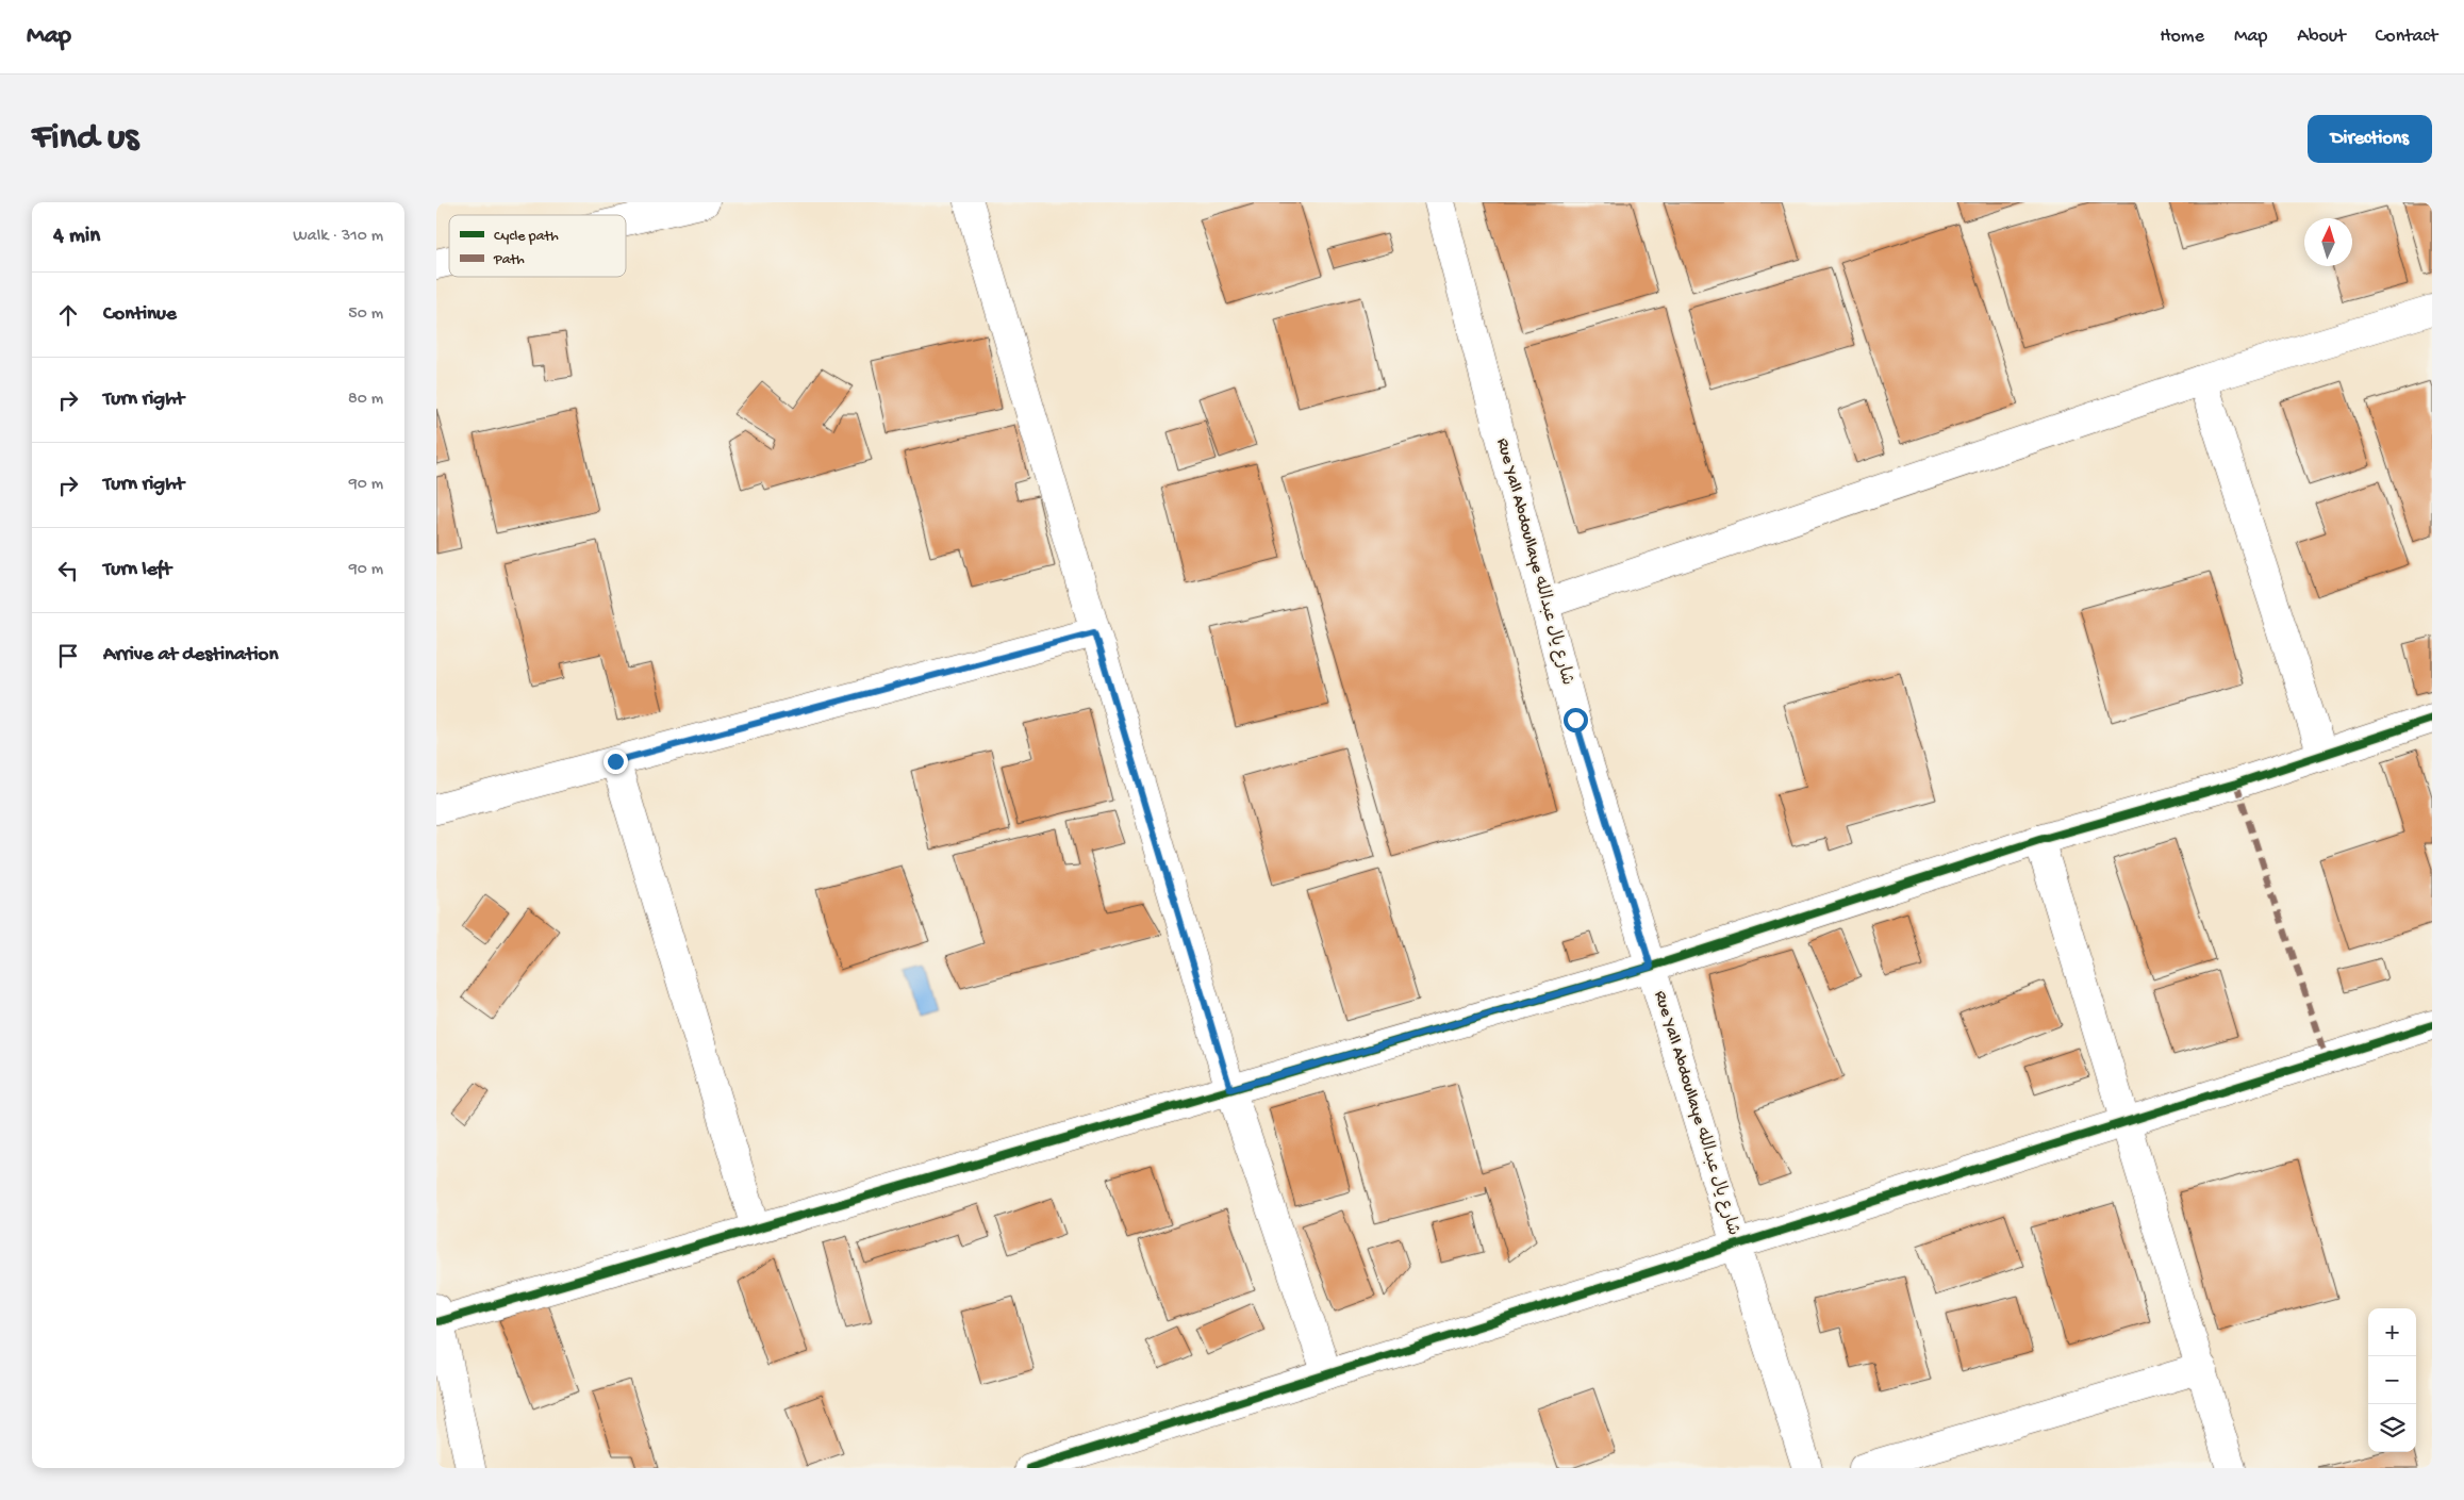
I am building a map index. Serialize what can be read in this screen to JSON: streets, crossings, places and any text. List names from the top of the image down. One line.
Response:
{"streets":{"street":["Rue Yall Abdoullaye شارع يال عبدالله"]},"legend":["Cycle path","Path"],"north":"top","page":{"header":"Map","nav":["Home","Map","About","Contact"],"buttons":"Directions","title":"Find us","heading":["4 min","Walk · 310 m"],"list":[["Continue","50 m"],["Turn right","80 m"],["Turn right","90 m"],["Turn left","90 m"],"Arrive at destination"],"map_buttons":["+","−"]}}
